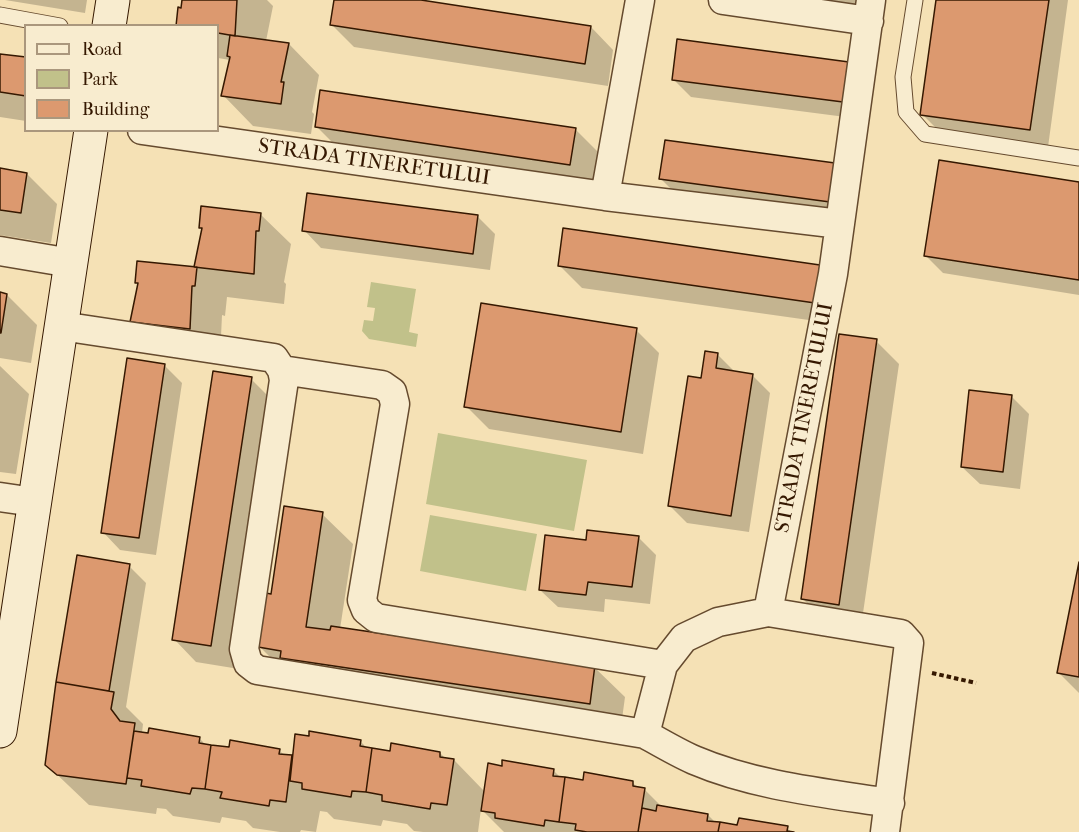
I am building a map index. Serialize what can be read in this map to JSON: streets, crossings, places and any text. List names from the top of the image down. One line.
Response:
{"streets":{"street":["STRADA TINERETULUI"]},"legend":["Road","Park","Building"]}
